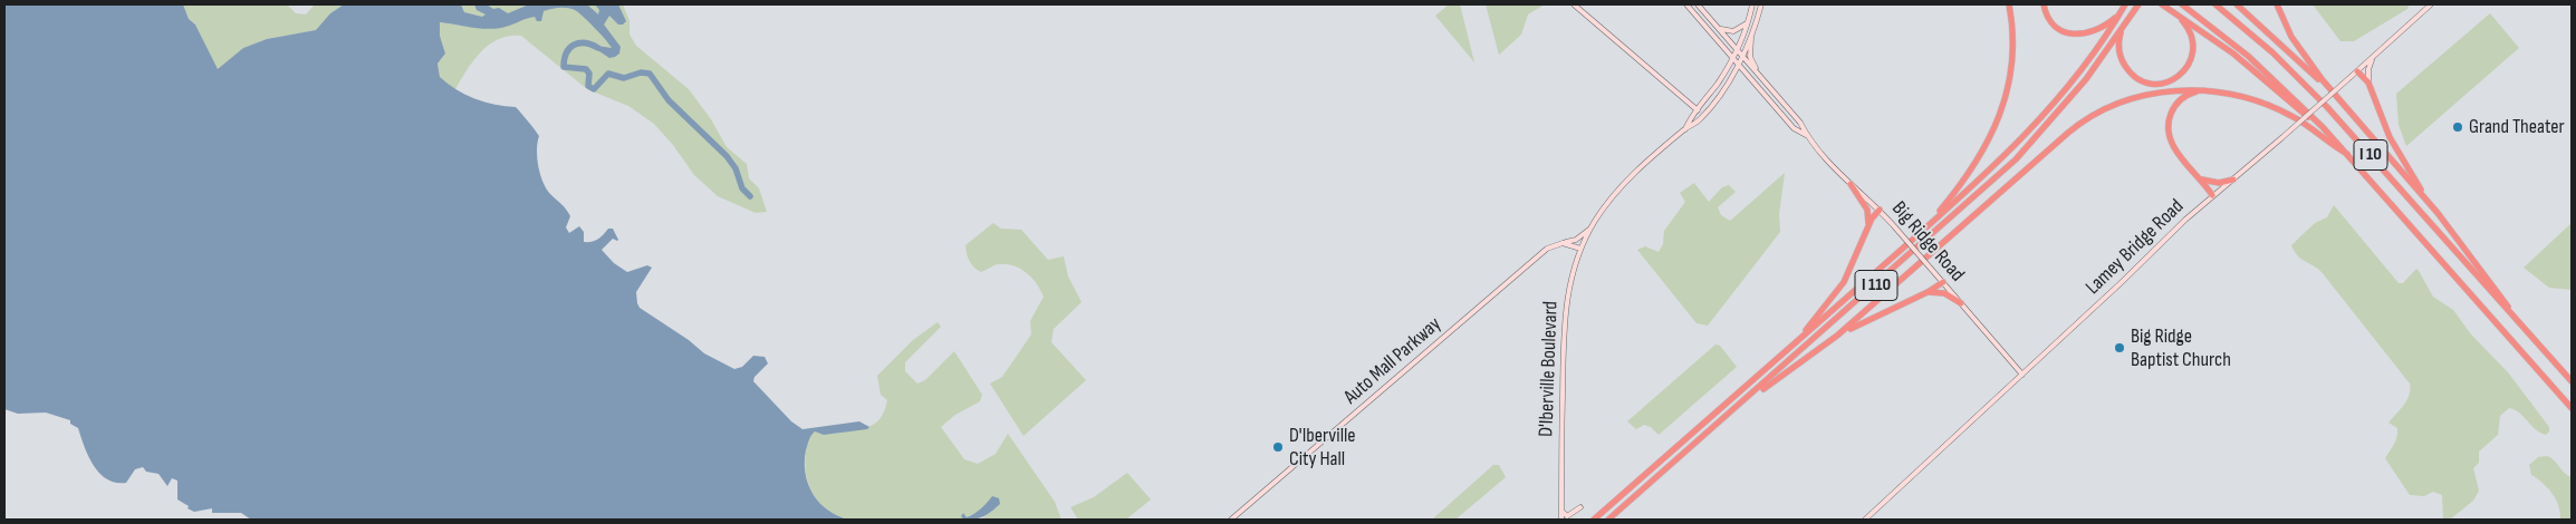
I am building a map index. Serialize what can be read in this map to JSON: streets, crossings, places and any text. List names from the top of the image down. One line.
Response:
{"streets":{"highway":["I 10","I 110"],"main road":["Big Ridge Road","Lamey Bridge Road","Auto Mall Parkway","D'Iberville Boulevard"]},"crossings":[["Big Ridge Road","Lamey Bridge Road"],["Big Ridge Road","D'Iberville Boulevard"],["Auto Mall Parkway","D'Iberville Boulevard"]],"places":["Grand Theater","Big Ridge Baptist Church","D'Iberville City Hall"]}
